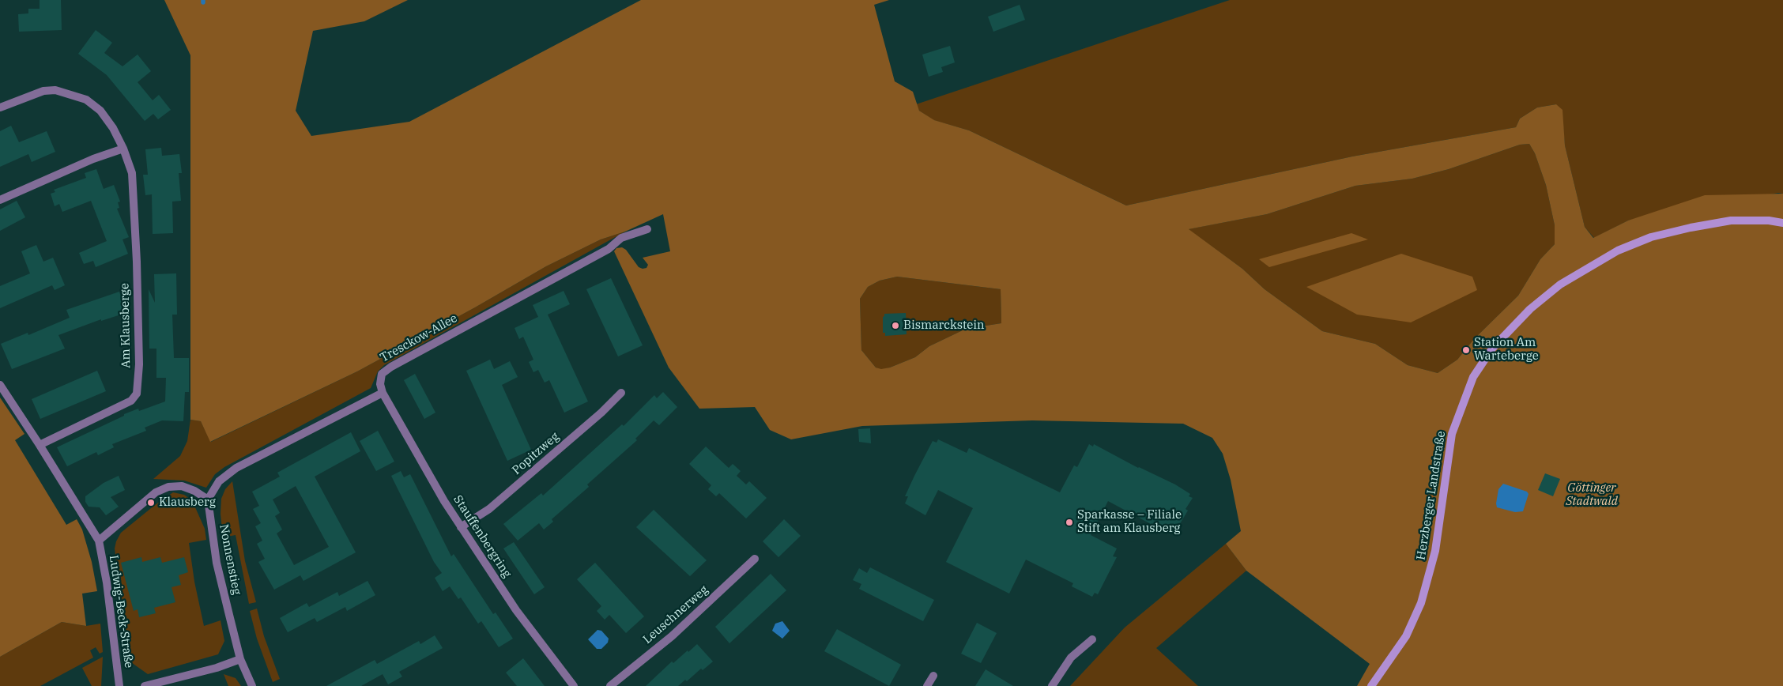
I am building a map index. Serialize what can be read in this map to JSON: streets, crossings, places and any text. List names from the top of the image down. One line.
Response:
{"streets":{"street":["Am Klausberge","Tresckow-Allee","Popitzweg","Herzberger Landstraße","Stauffenbergring","Nonnenstieg","Ludwig-Beck-Straße","Leuschnerweg"]},"crossings":[["Tresckow-Allee","Stauffenbergring"],["Popitzweg","Stauffenbergring"]],"parks":["Göttinger Stadtwald"],"places":["Bismarckstein","Station Am Warteberge","Klausberg","Sparkasse – Filiale Stift am Klausberg"]}
